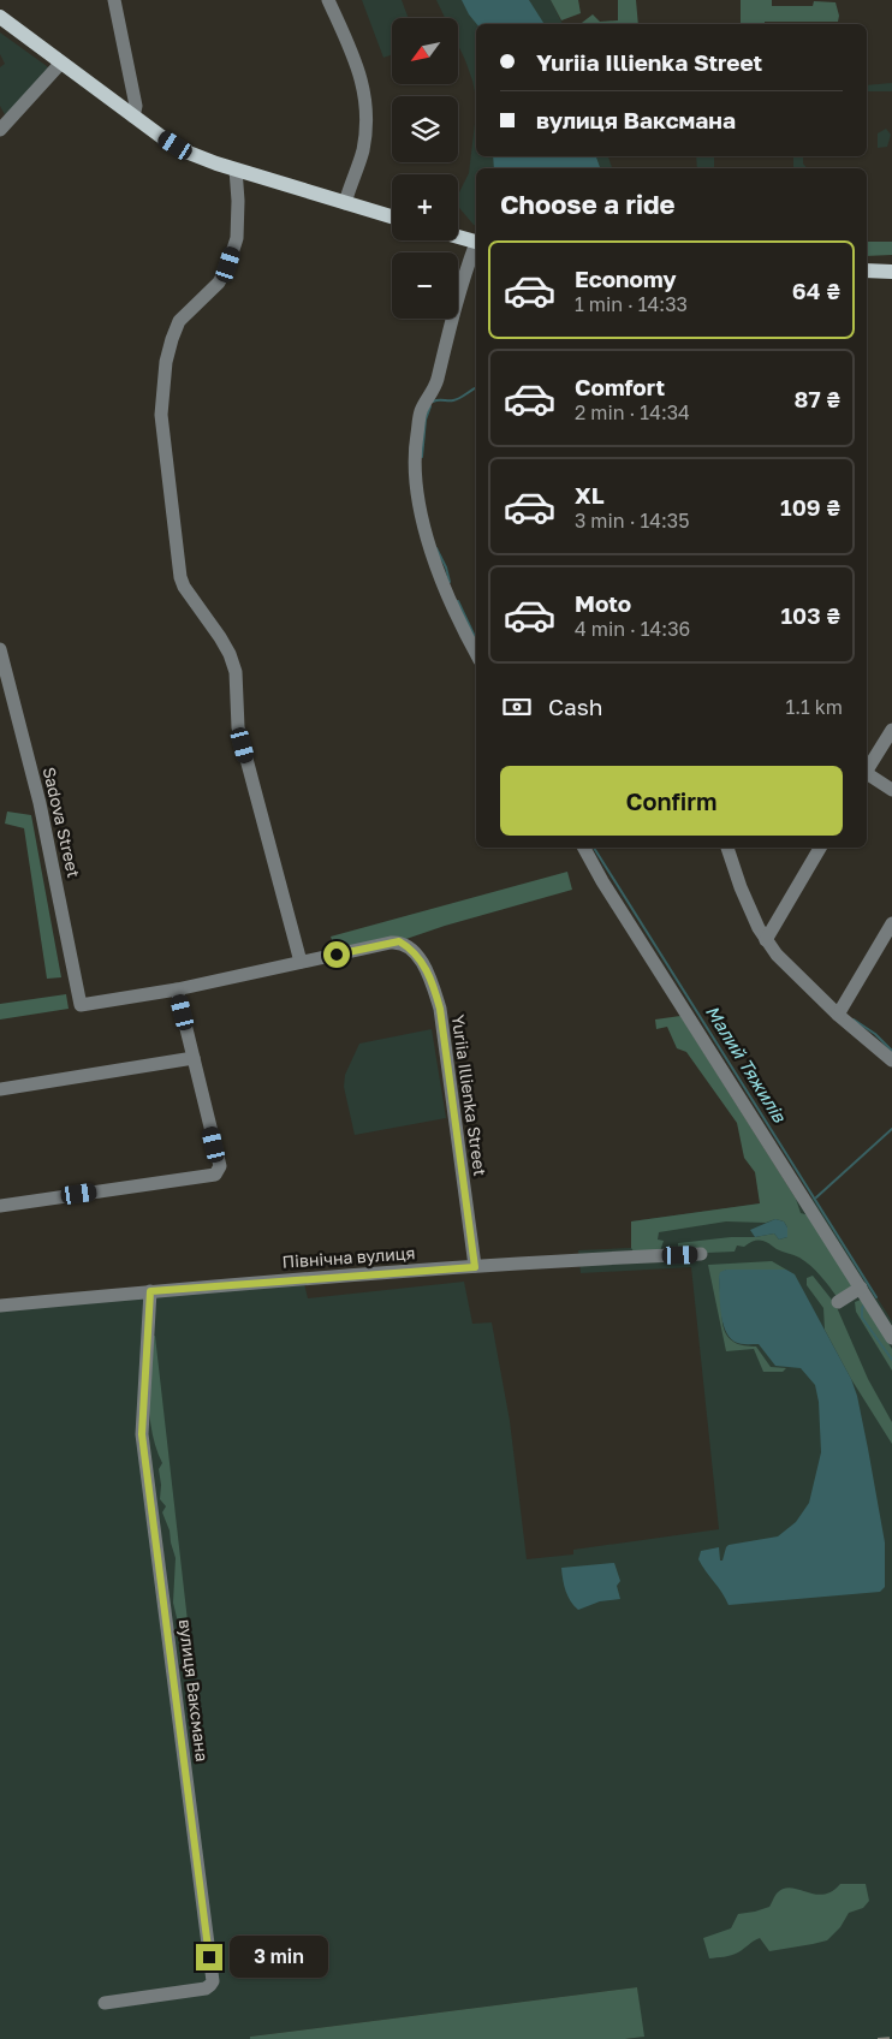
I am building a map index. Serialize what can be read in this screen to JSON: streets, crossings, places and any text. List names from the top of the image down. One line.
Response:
{"streets":{"street":["Sadova Street","Yuriia Illienka Street","Північна вулиця","вулиця Ваксмана"]},"crossings":[["Sadova Street","Yuriia Illienka Street"],["Yuriia Illienka Street","Північна вулиця"],["Північна вулиця","вулиця Ваксмана"]],"water":["Малий Тяжилів"],"north":"bottom left","page":{"map_buttons":["+","−"],"banner":["Yuriia Illienka Street","вулиця Ваксмана"],"heading":"Choose a ride","list":[{"name":"Economy","note":"1 min · 14:33","value":"64 ₴"},{"name":"Comfort","note":"2 min · 14:34","value":"87 ₴"},{"name":"XL","note":"3 min · 14:35","value":"109 ₴"},{"name":"Moto","note":"4 min · 14:36","value":"103 ₴"}],"pay":["Cash","1.1 km"],"buttons":"Confirm","bubble":"3 min"}}
